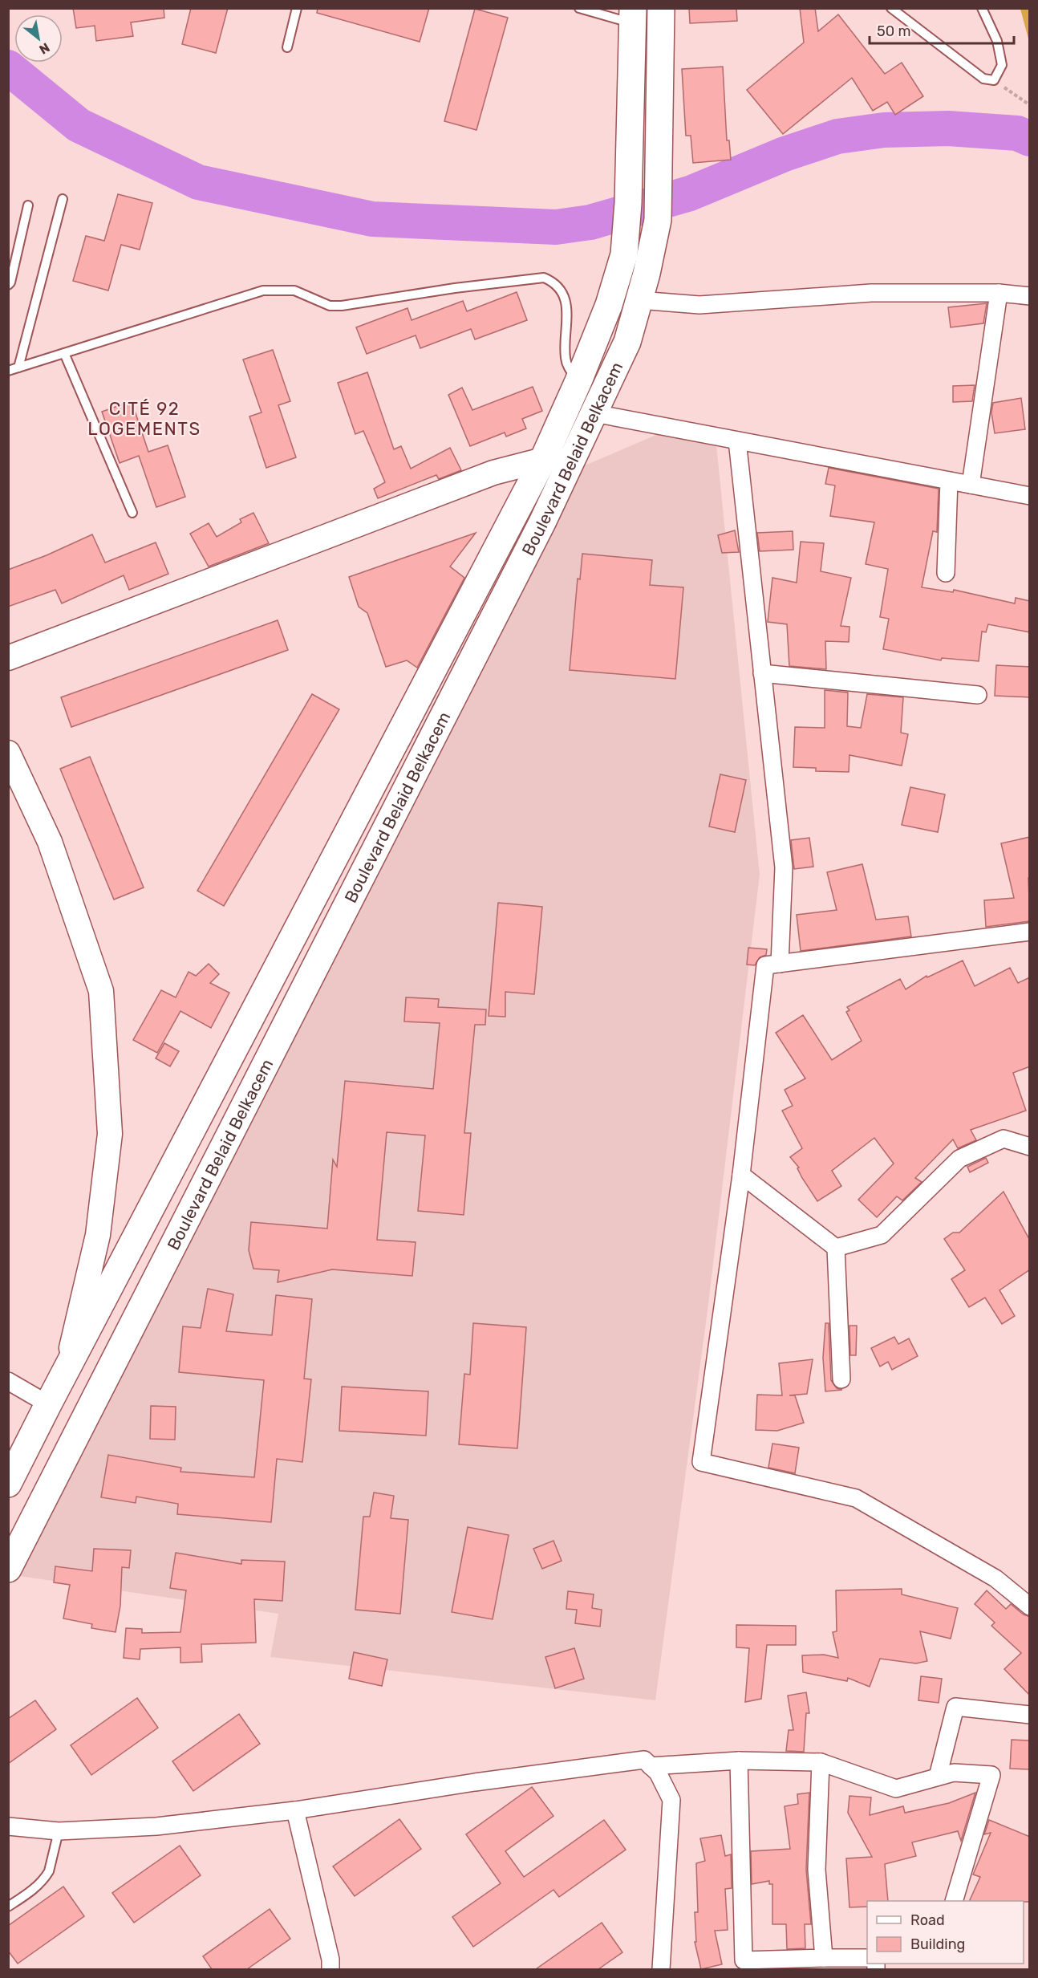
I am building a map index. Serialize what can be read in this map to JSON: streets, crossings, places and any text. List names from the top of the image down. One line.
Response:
{"streets":{"main road":["Boulevard Belaid Belkacem"]},"districts":["CITÉ 92 LOGEMENTS"],"legend":["Road","Building"],"scale_bar":"50 m","north":"bottom right"}
